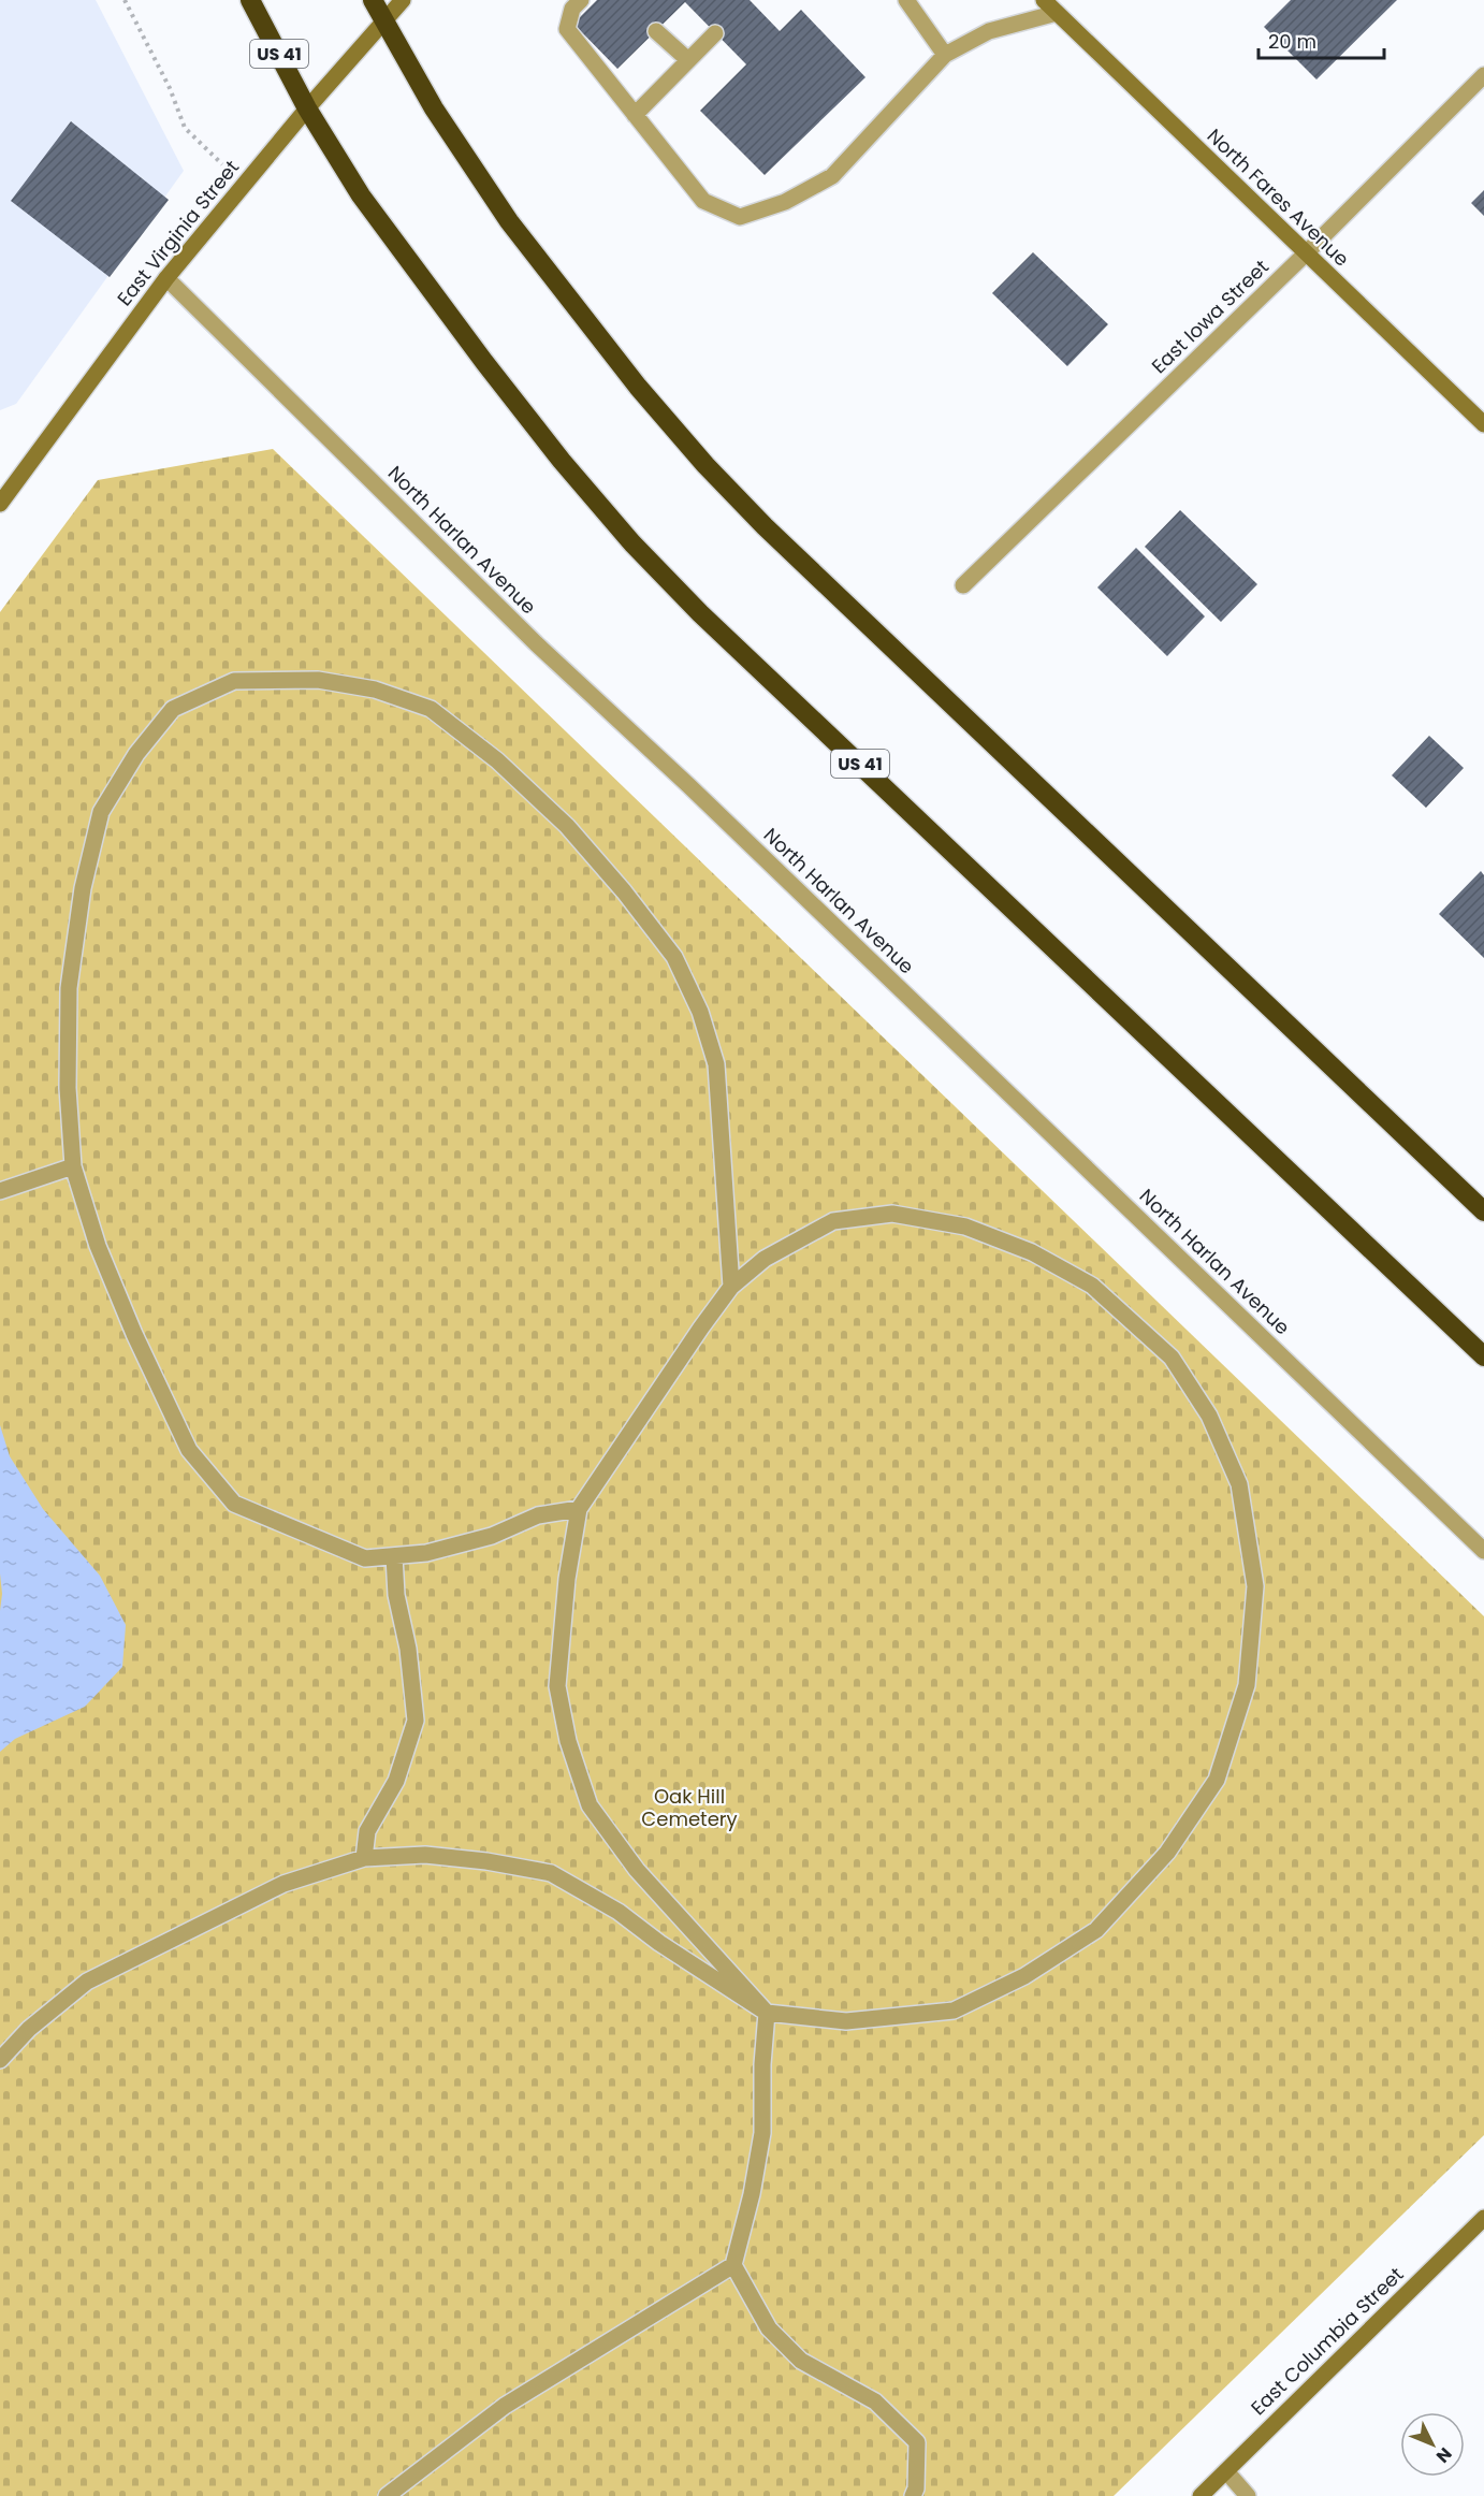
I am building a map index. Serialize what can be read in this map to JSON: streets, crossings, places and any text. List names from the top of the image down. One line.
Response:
{"streets":{"highway":["US 41"],"street":["North Fares Avenue","East Virginia Street","East Iowa Street","North Harlan Avenue","East Columbia Street"]},"crossings":[["US 41","East Virginia Street"],["North Fares Avenue","East Iowa Street"],["East Virginia Street","North Harlan Avenue"]],"parks":["Oak Hill Cemetery"],"scale_bar":"20 m","north":"bottom right"}
